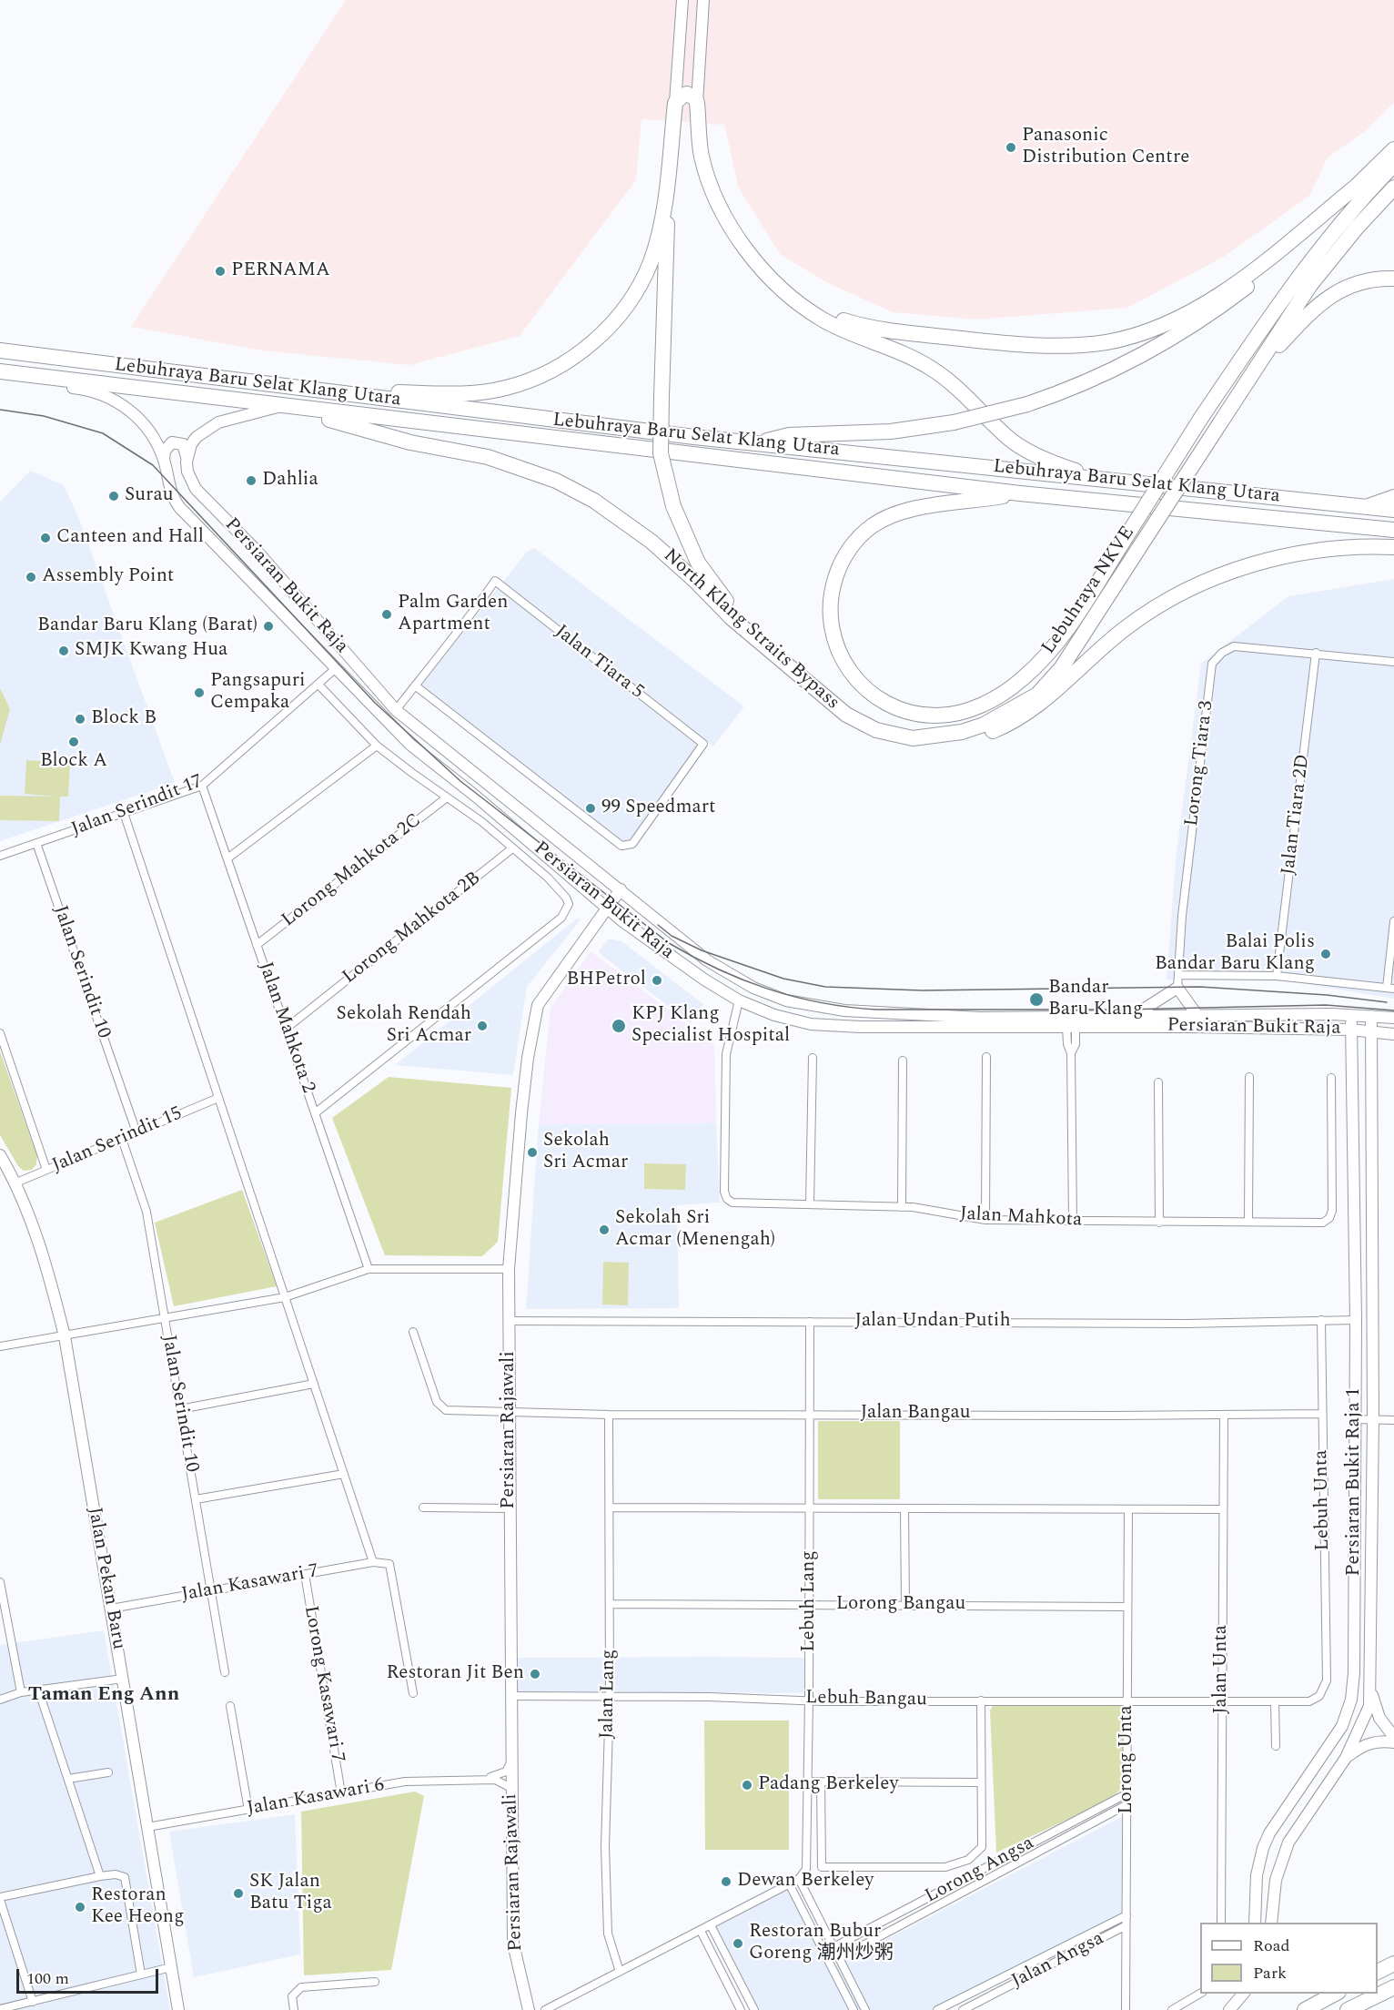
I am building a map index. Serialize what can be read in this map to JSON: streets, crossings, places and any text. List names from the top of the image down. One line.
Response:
{"streets":{"highway":["Lebuhraya Baru Selat Klang Utara","Lebuhraya NKVE","North Klang Straits Bypass"],"street":["Persiaran Bukit Raja","Jalan Tiara 5","Lorong Tiara 3","Jalan Serindit 17","Jalan Tiara 2D","Lorong Mahkota 2C","Lorong Mahkota 2B","Jalan Serindit 10","Jalan Mahkota 2","Jalan Serindit 15","Jalan Mahkota","Jalan Undan Putih","Jalan Bangau","Persiaran Rajawali","Persiaran Bukit Raja 1","Lebuh Unta","Jalan Pekan Baru","Jalan Kasawari 7","Lebuh Lang","Lorong Bangau","Jalan Unta","Lorong Kasawari 7","Jalan Lang","Lebuh Bangau","Lorong Unta","Jalan Kasawari 6","Lorong Angsa","Jalan Angsa"]},"crossings":[["Lebuhraya Baru Selat Klang Utara","Persiaran Bukit Raja"],["Lebuhraya Baru Selat Klang Utara","Lebuhraya NKVE"],["Lebuhraya Baru Selat Klang Utara","North Klang Straits Bypass"],["Persiaran Bukit Raja","Jalan Serindit 17"],["Persiaran Bukit Raja","Jalan Mahkota"],["Persiaran Bukit Raja","Persiaran Rajawali"],["Persiaran Bukit Raja","Persiaran Bukit Raja 1"],["Lorong Tiara 3","Jalan Tiara 2D"],["Jalan Serindit 17","Jalan Serindit 10"],["Jalan Serindit 17","Jalan Mahkota 2"],["Lorong Mahkota 2C","Jalan Mahkota 2"],["Lorong Mahkota 2B","Jalan Mahkota 2"],["Jalan Serindit 10","Jalan Serindit 15"],["Jalan Serindit 10","Jalan Kasawari 7"],["Jalan Serindit 15","Jalan Pekan Baru"],["Jalan Undan Putih","Persiaran Rajawali"],["Jalan Undan Putih","Persiaran Bukit Raja 1"],["Jalan Undan Putih","Lebuh Unta"],["Jalan Undan Putih","Lebuh Lang"],["Jalan Bangau","Persiaran Rajawali"],["Jalan Bangau","Lebuh Unta"],["Jalan Bangau","Lebuh Lang"],["Jalan Bangau","Jalan Unta"],["Jalan Bangau","Jalan Lang"],["Persiaran Rajawali","Lebuh Bangau"],["Lebuh Unta","Lebuh Bangau"],["Jalan Pekan Baru","Jalan Kasawari 7"],["Jalan Pekan Baru","Jalan Kasawari 6"],["Jalan Kasawari 7","Lorong Kasawari 7"],["Lebuh Lang","Lorong Bangau"],["Lebuh Lang","Lebuh Bangau"],["Lorong Bangau","Jalan Lang"],["Lorong Bangau","Lorong Unta"],["Jalan Unta","Lebuh Bangau"],["Lorong Kasawari 7","Jalan Kasawari 6"],["Jalan Lang","Lebuh Bangau"],["Lebuh Bangau","Lorong Unta"],["Lorong Unta","Lorong Angsa"],["Lorong Unta","Jalan Angsa"]],"districts":["Taman Eng Ann"],"places":["Panasonic Distribution Centre","PERNAMA","Dahlia","Surau","Canteen and Hall","Assembly Point","Palm Garden Apartment","Bandar Baru Klang (Barat)","SMJK Kwang Hua","Pangsapuri Cempaka","Block B","Block A","99 Speedmart","Balai Polis Bandar Baru Klang","BHPetrol","Bandar Baru Klang","Sekolah Rendah Sri Acmar","KPJ Klang Specialist Hospital","Sekolah Sri Acmar","Sekolah Sri Acmar (Menengah)","Restoran Jit Ben","Padang Berkeley","Dewan Berkeley","SK Jalan Batu Tiga","Restoran Kee Heong","Restoran Bubur Goreng 潮州炒粥"],"legend":["Road","Park"],"scale_bar":"100 m"}
